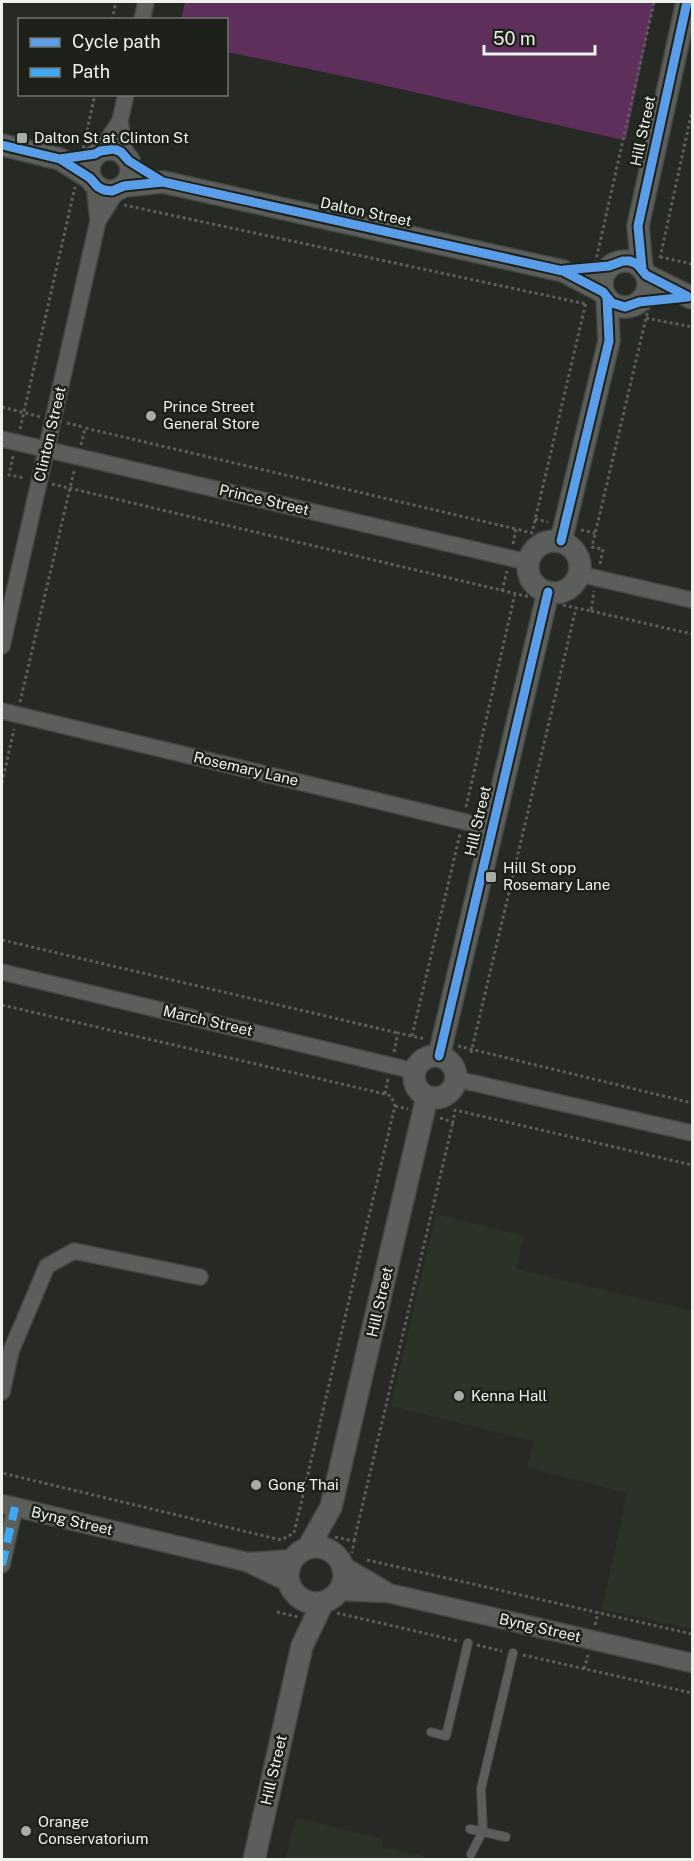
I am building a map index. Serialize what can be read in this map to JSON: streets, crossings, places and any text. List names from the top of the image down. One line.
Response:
{"streets":{"main road":["Hill Street","Dalton Street"],"street":["Clinton Street","Prince Street","Rosemary Lane","March Street","Byng Street"]},"crossings":[["Hill Street","Dalton Street"],["Hill Street","Prince Street"],["Hill Street","Rosemary Lane"],["Hill Street","Byng Street"],["Dalton Street","Clinton Street"],["Clinton Street","Prince Street"]],"places":{"transit":["Dalton St at Clinton St","Hill St opp Rosemary Lane"],"other":["Prince Street General Store","Kenna Hall","Gong Thai","Orange Conservatorium"]},"legend":["Cycle path","Path"],"scale_bar":"50 m"}
